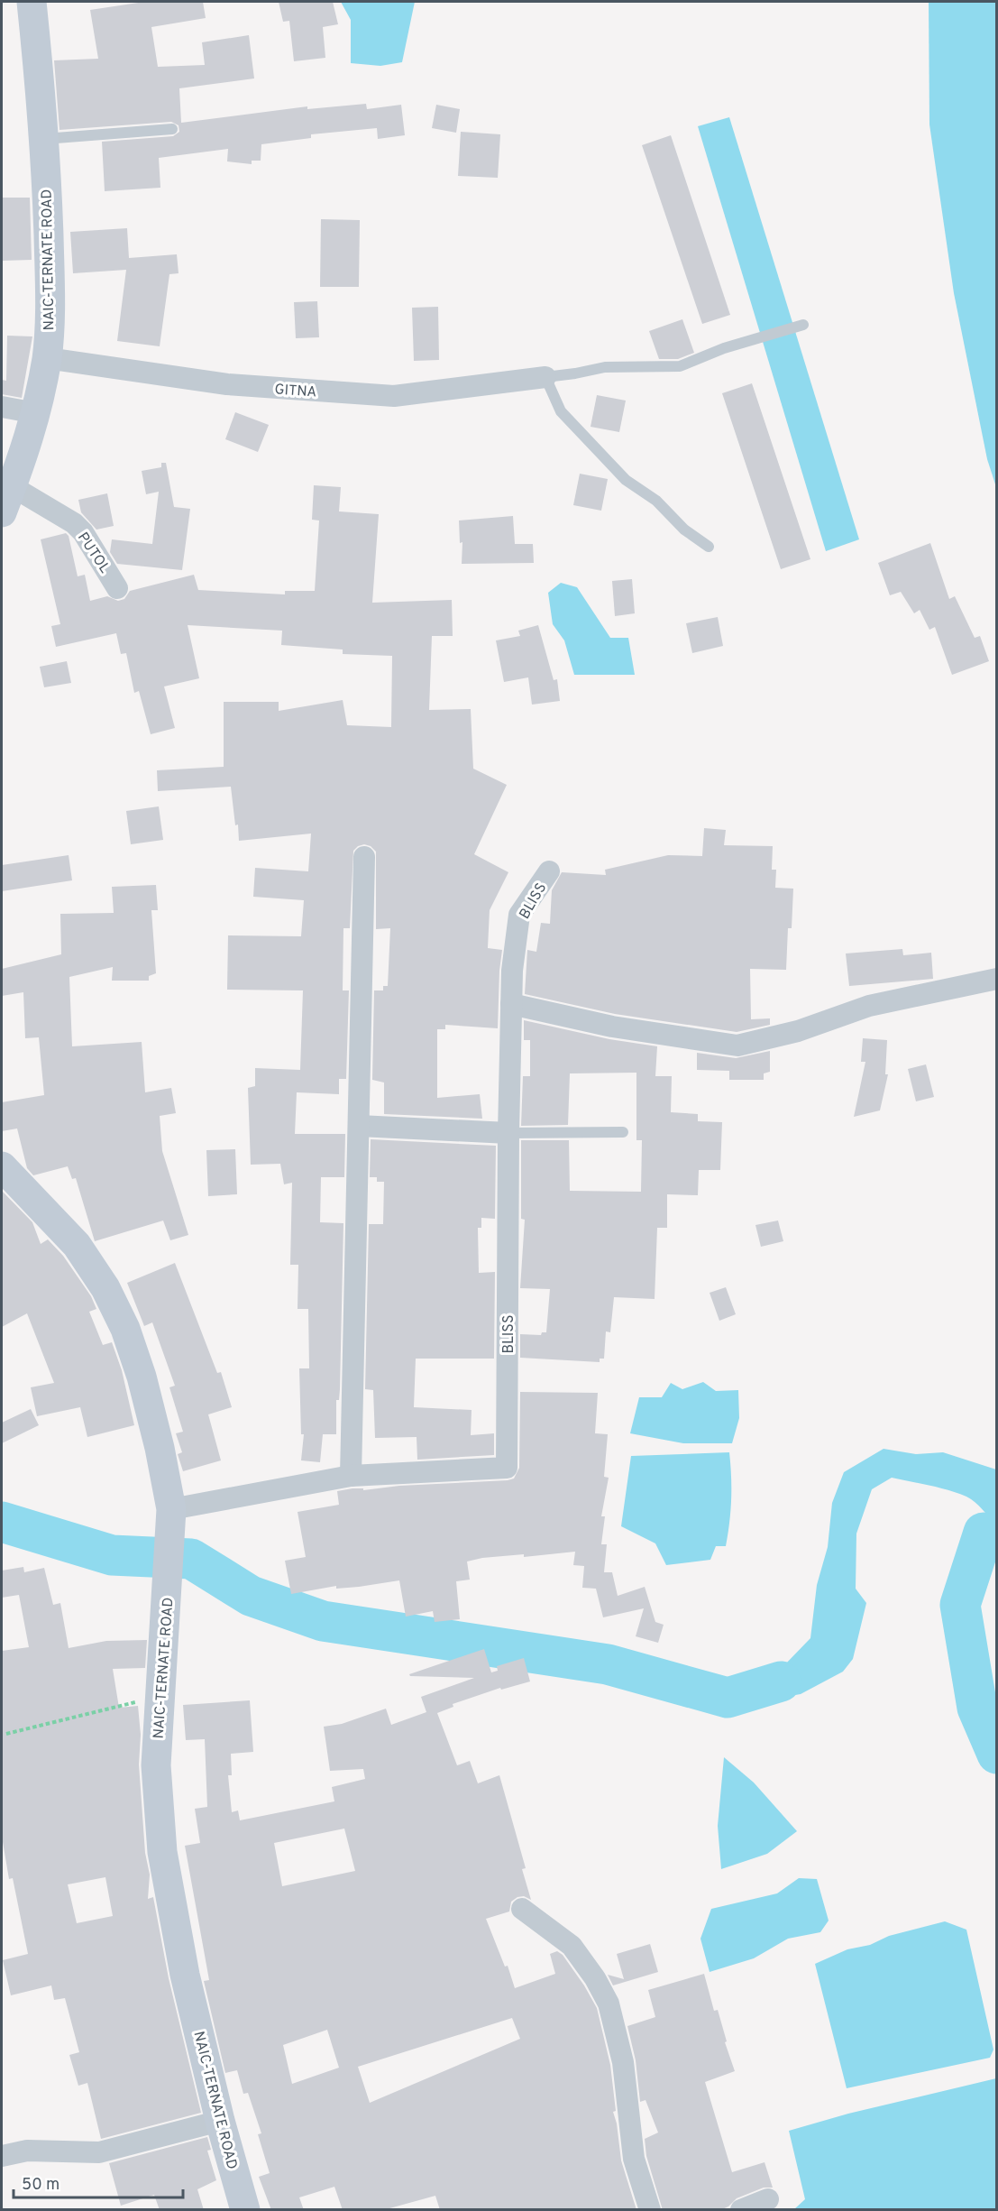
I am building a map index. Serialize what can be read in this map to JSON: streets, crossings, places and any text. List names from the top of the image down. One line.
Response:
{"streets":{"main road":["NAIC-TERNATE ROAD"],"street":["GITNA","PUTOL","BLISS"]},"crossings":[["NAIC-TERNATE ROAD","GITNA"],["NAIC-TERNATE ROAD","PUTOL"],["NAIC-TERNATE ROAD","BLISS"]],"scale_bar":"50 m"}
